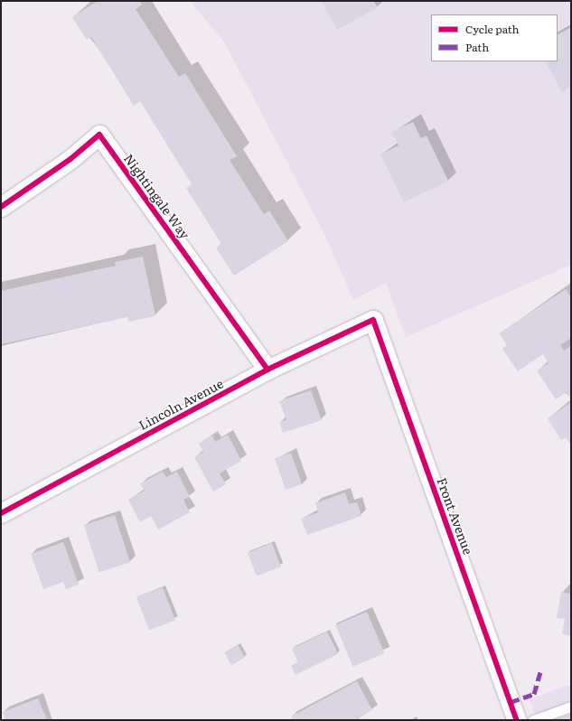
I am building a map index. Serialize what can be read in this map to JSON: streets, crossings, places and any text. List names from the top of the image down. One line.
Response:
{"streets":{"street":["Nightingale Way","Lincoln Avenue","Front Avenue"]},"crossings":[["Nightingale Way","Lincoln Avenue"],["Lincoln Avenue","Front Avenue"]],"legend":["Cycle path","Path"]}
